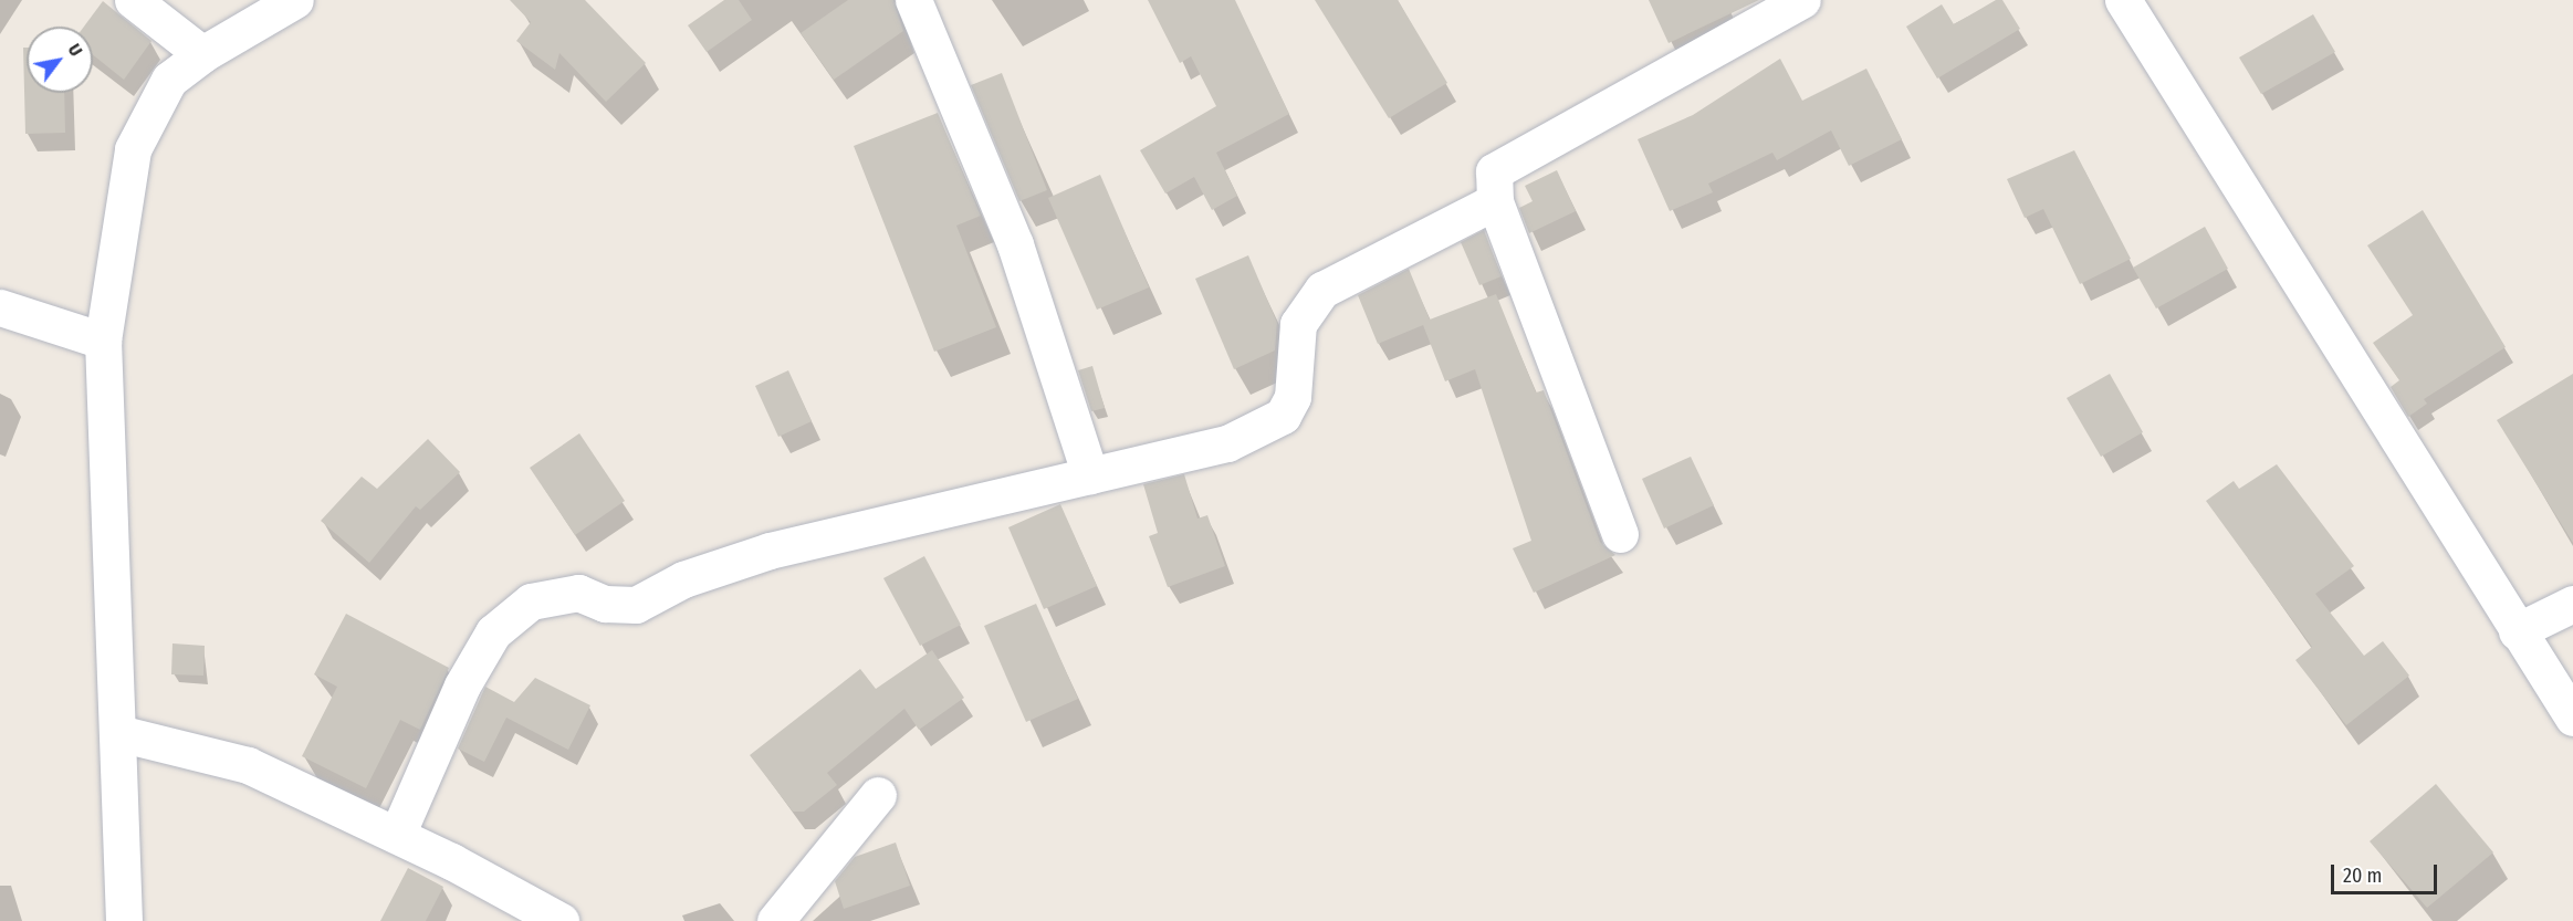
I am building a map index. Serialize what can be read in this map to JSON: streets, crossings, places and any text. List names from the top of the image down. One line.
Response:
{"scale_bar":"20 m","north":"top right"}
